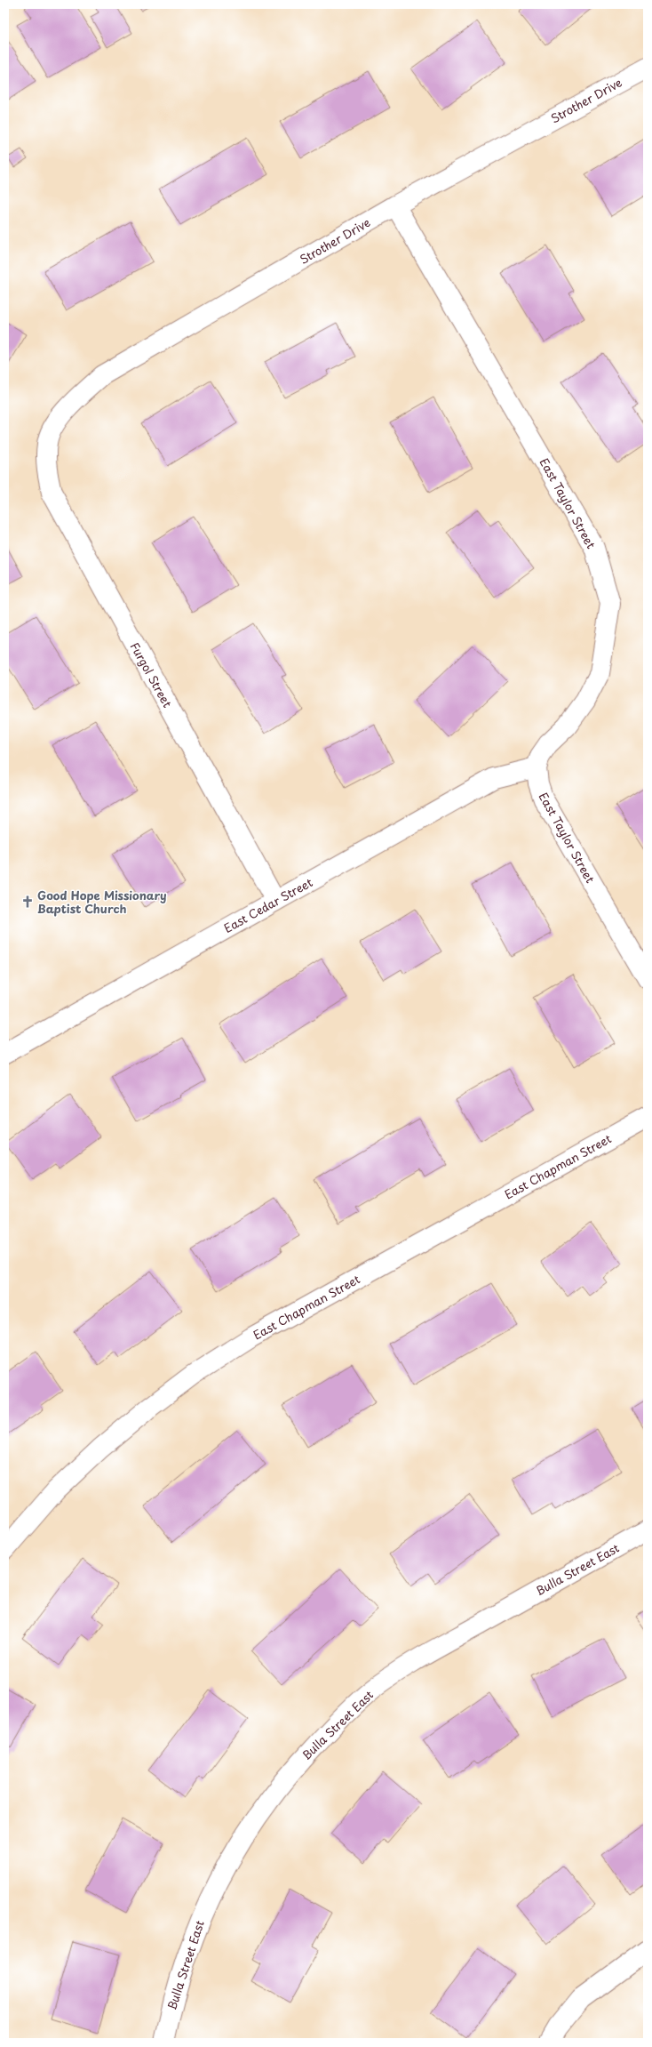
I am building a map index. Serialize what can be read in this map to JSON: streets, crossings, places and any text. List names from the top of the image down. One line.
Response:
{"streets":{"street":["Strother Drive","East Taylor Street","Furgol Street","East Cedar Street","East Chapman Street","Bulla Street East"]},"crossings":[["Strother Drive","East Taylor Street"],["Strother Drive","Furgol Street"],["East Taylor Street","East Cedar Street"],["Furgol Street","East Cedar Street"]],"places":{"church":["Good Hope Missionary Baptist Church"]}}
